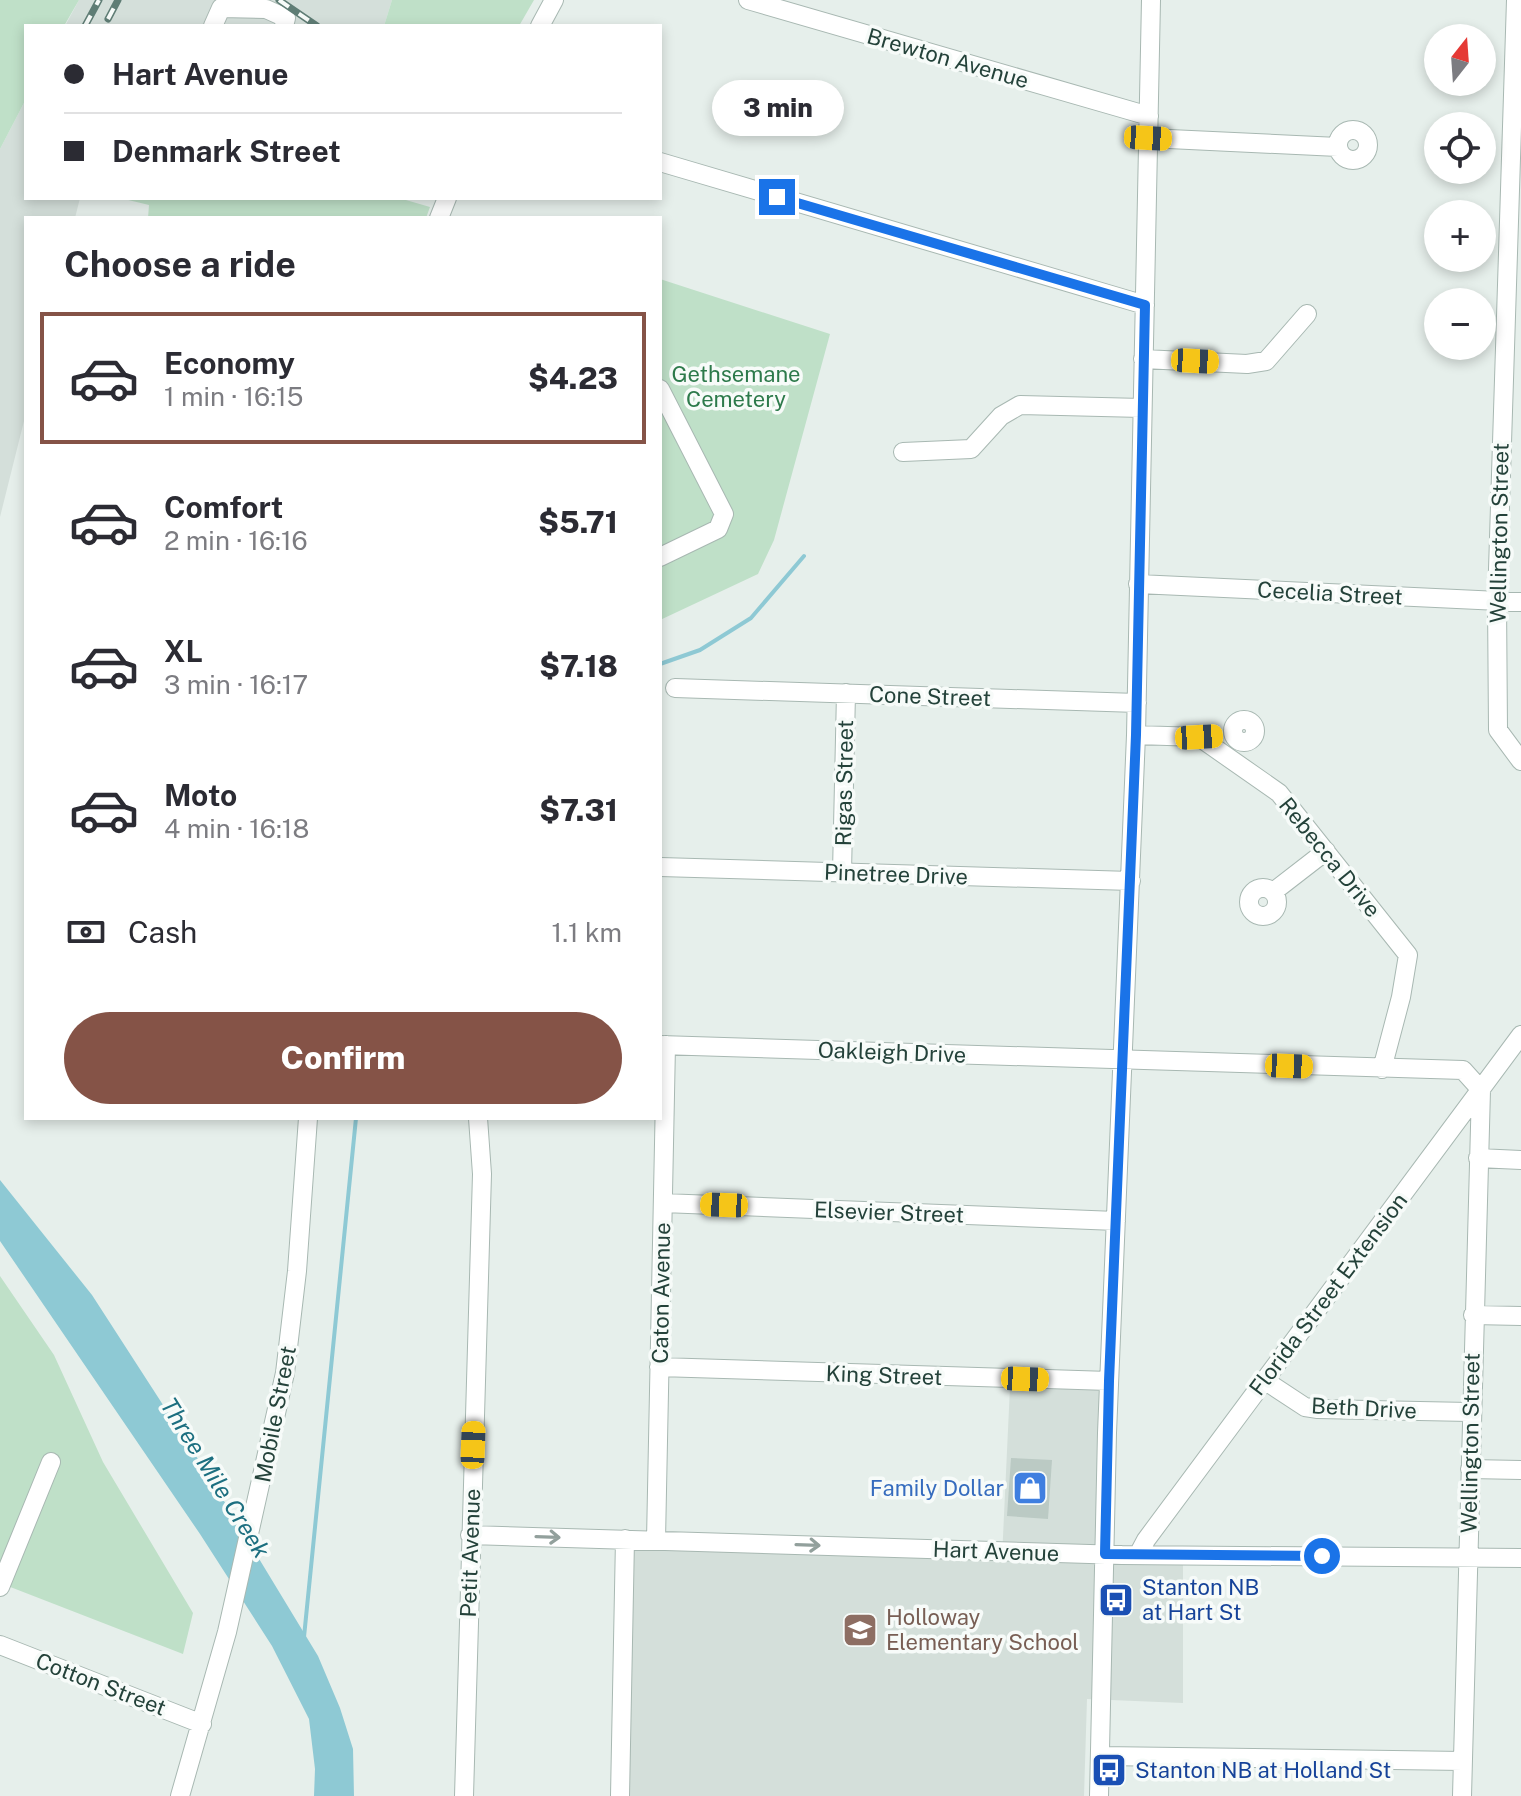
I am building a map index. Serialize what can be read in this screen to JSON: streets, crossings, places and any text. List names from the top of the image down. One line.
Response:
{"streets":{"street":["Brewton Avenue","Wellington Street","Cecelia Street","Cone Street","Rigas Street","Rebecca Drive","Pinetree Drive","Oakleigh Drive","Elsevier Street","Caton Avenue","Florida Street Extension","King Street","Beth Drive","Mobile Street","Hart Avenue","Petit Avenue","Cotton Street"]},"crossings":[["Wellington Street","Cecelia Street"],["Wellington Street","Oakleigh Drive"],["Wellington Street","Florida Street Extension"],["Wellington Street","Beth Drive"],["Wellington Street","Hart Avenue"],["Cone Street","Rigas Street"],["Rigas Street","Pinetree Drive"],["Rebecca Drive","Oakleigh Drive"],["Oakleigh Drive","Caton Avenue"],["Oakleigh Drive","Florida Street Extension"],["Elsevier Street","Caton Avenue"],["Caton Avenue","King Street"],["Caton Avenue","Hart Avenue"],["Florida Street Extension","Beth Drive"],["Florida Street Extension","Hart Avenue"],["Mobile Street","Cotton Street"],["Hart Avenue","Petit Avenue"]],"one_way":["Hart Avenue"],"water":["Three Mile Creek"],"parks":["Gethsemane Cemetery"],"places":{"shop":["Family Dollar"],"bus stop":["Stanton NB at Hart St","Stanton NB at Holland St"],"school or university":["Holloway Elementary School"]},"north":"top","page":{"map_buttons":["+","−"],"banner":["Hart Avenue","Denmark Street"],"bubble":"3 min","heading":"Choose a ride","list":[{"name":"Economy","note":"1 min · 16:15","value":"$4.23"},{"name":"Comfort","note":"2 min · 16:16","value":"$5.71"},{"name":"XL","note":"3 min · 16:17","value":"$7.18"},{"name":"Moto","note":"4 min · 16:18","value":"$7.31"}],"pay":["Cash","1.1 km"],"buttons":"Confirm"}}
